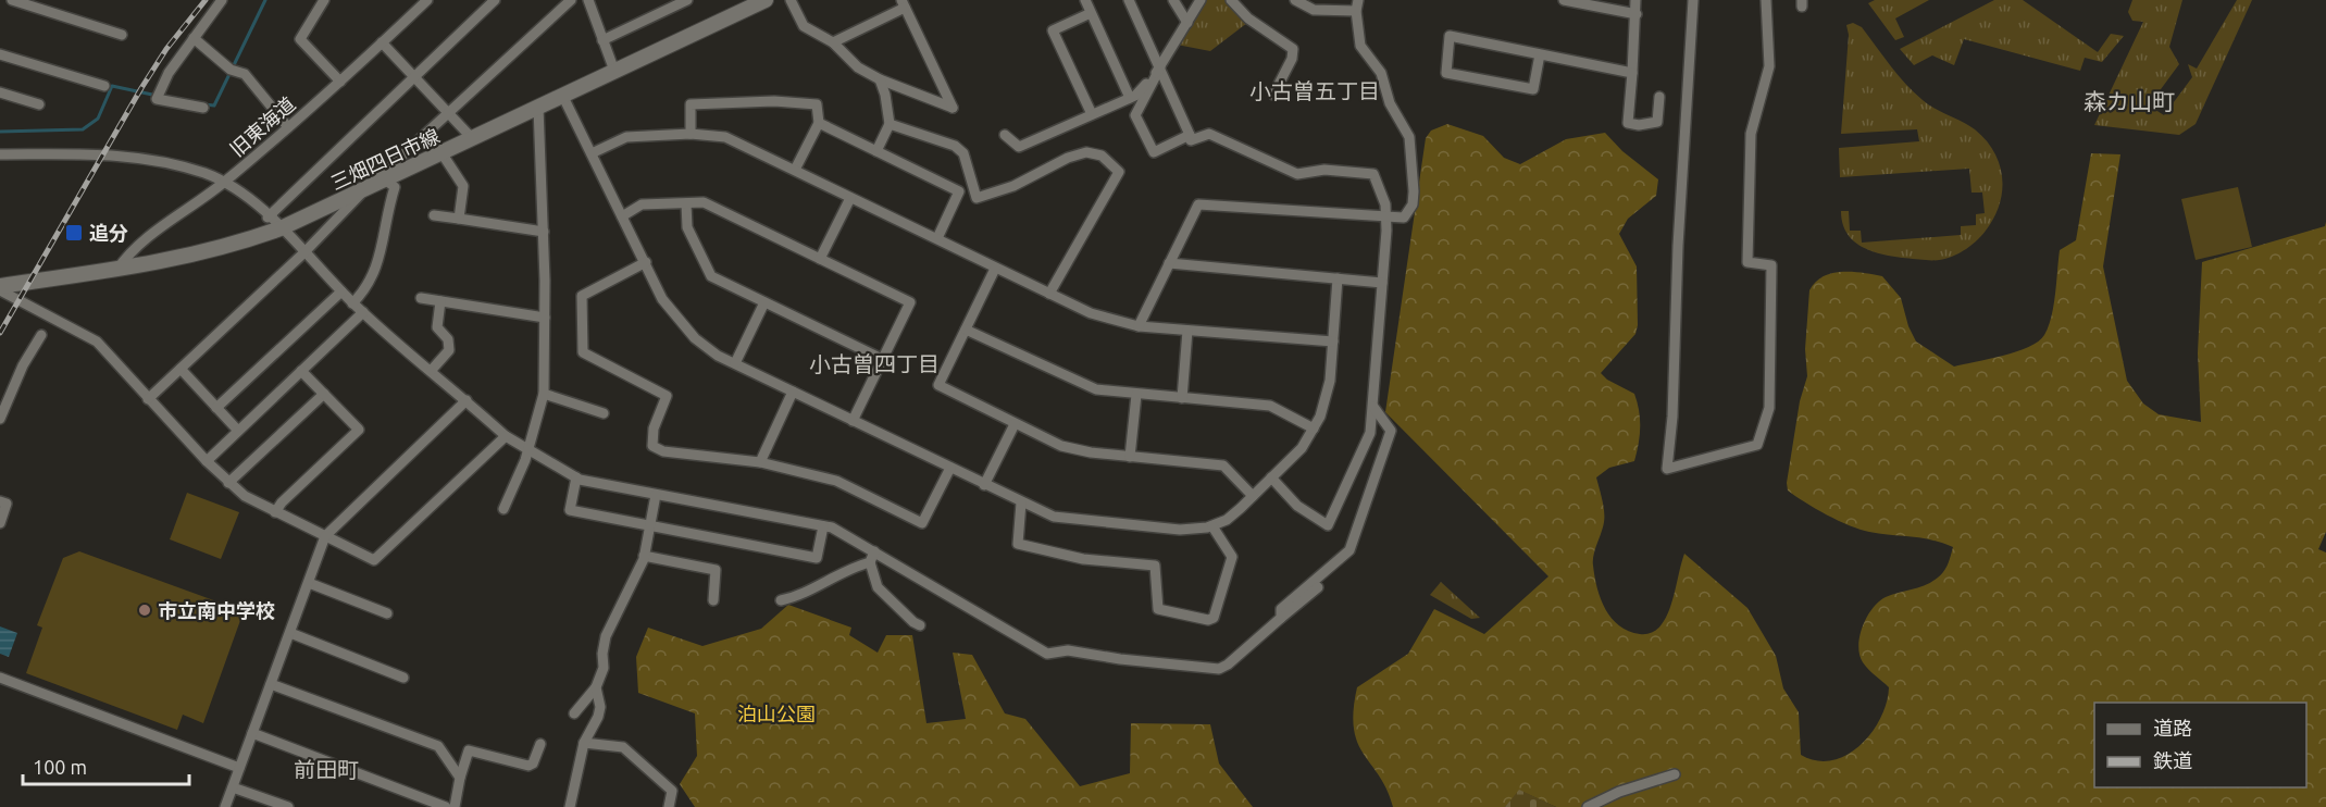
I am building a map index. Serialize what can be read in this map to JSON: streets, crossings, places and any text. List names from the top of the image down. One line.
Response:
{"streets":{"main road":["三畑四日市線"],"street":["旧東海道"]},"crossings":[["旧東海道","三畑四日市線"]],"districts":["小古曽五丁目","森カ山町","小古曽四丁目","前田町"],"parks":["泊山公園"],"places":{"transit":["追分"],"other":["市立南中学校"]},"legend":["道路","鉄道"],"scale_bar":"100 m"}
